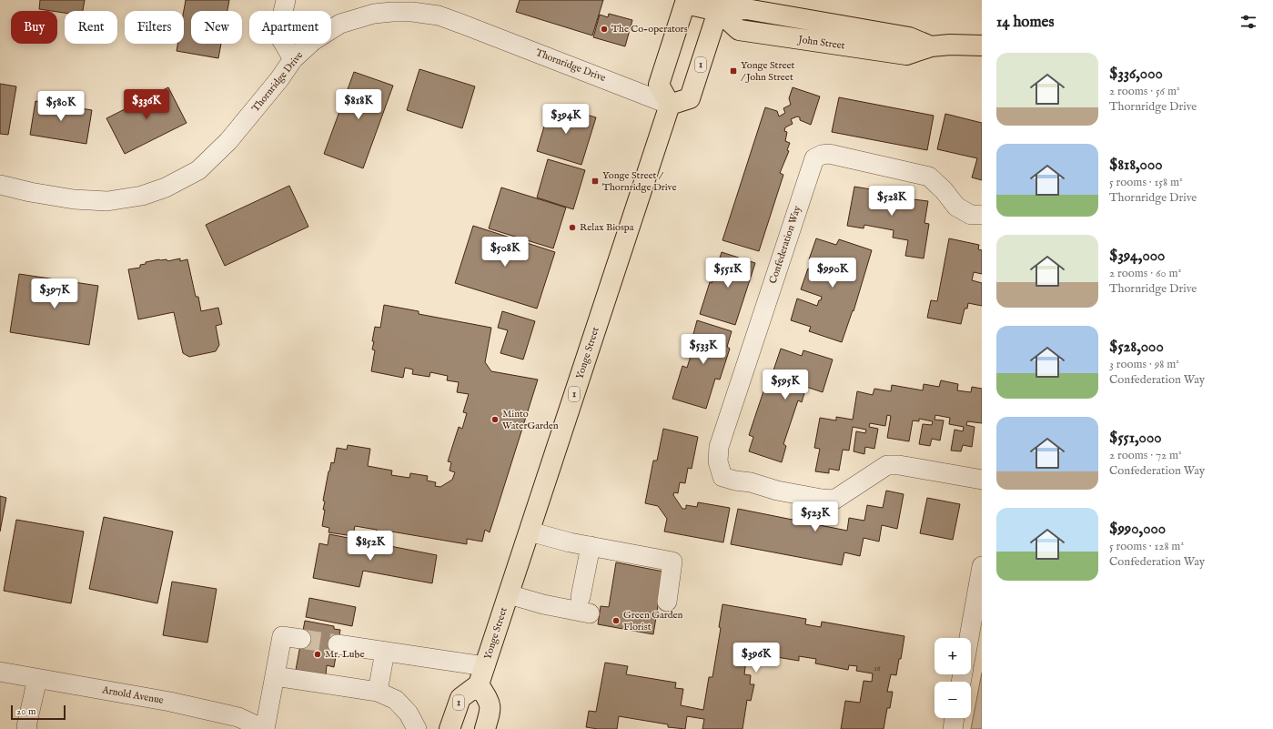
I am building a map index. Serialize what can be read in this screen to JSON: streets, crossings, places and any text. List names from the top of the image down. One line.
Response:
{"streets":{"main road":["John Street","1","Yonge Street"],"street":["Thornridge Drive","Confederation Way","Arnold Avenue"]},"crossings":[["John Street","1"],["1","Thornridge Drive"],["1","Yonge Street"],["Thornridge Drive","Yonge Street"]],"places":{"other":["The Co-operators","Relax Biospa","Minto WaterGarden","Green Garden Florist","Mr. Lube"],"transit":["Yonge Street / John Street","Yonge Street / Thornridge Drive"]},"house_numbers":["16"],"scale_bar":"20 m","page":{"heading":"14 homes","chip":["Buy","Rent","Filters","New","Apartment"],"list":[{"name":"$336,000","note":"2 rooms · 56 m² · Thornridge Drive"},{"name":"$818,000","note":"5 rooms · 158 m² · Thornridge Drive"},{"name":"$394,000","note":"2 rooms · 60 m² · Thornridge Drive"},{"name":"$528,000","note":"3 rooms · 98 m² · Confederation Way"},{"name":"$551,000","note":"2 rooms · 72 m² · Confederation Way"},{"name":"$990,000","note":"5 rooms · 128 m² · Confederation Way"}],"price":["$336K","$818K","$580K","$394K","$528K","$508K","$551K","$990K","$397K","$533K","$595K","$523K","$852K","$396K"],"map_buttons":["+","−"],"scale":"20 m"}}
